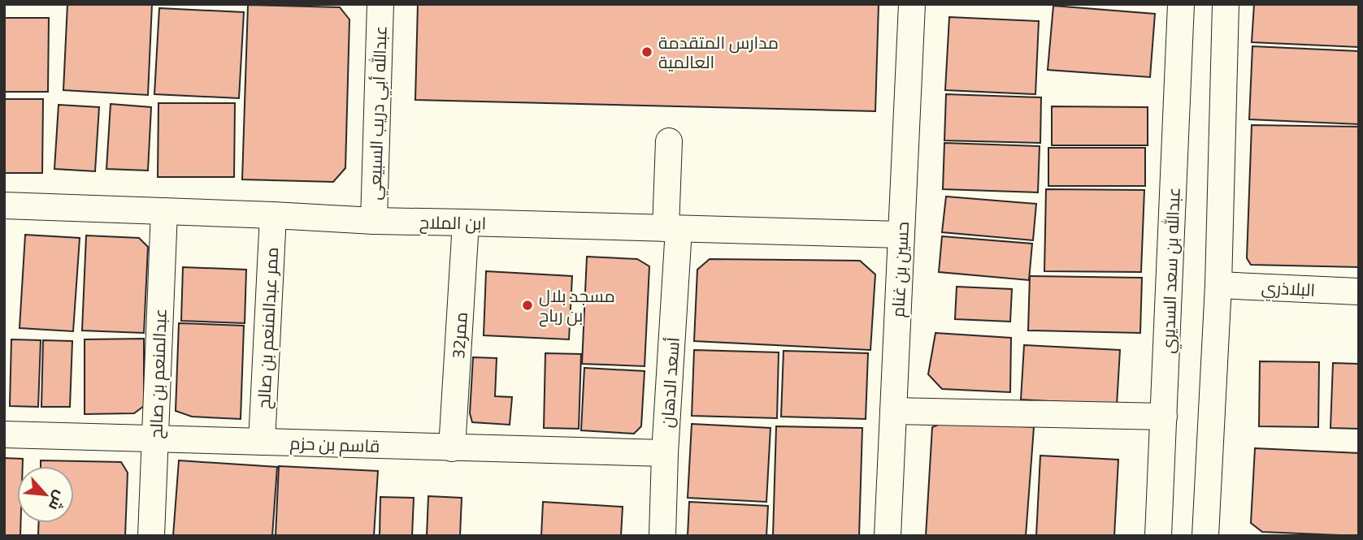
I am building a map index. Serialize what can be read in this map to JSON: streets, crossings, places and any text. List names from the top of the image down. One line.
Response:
{"streets":{"street":["عبدالله أبي دريب السبيعي","ابن الملاح","حسين بن غنام","عبدالله بن سعد السديري","البلاذري","ممر عبدالمنعم بن صالح","ممر32","عبدالمنعم بن صالح","أسعد الدهان","قاسم بن حزم"]},"crossings":[["عبدالله أبي دريب السبيعي","ابن الملاح"],["ابن الملاح","حسين بن غنام"],["ابن الملاح","ممر عبدالمنعم بن صالح"],["ابن الملاح","ممر32"],["ابن الملاح","عبدالمنعم بن صالح"],["ابن الملاح","أسعد الدهان"],["ممر عبدالمنعم بن صالح","قاسم بن حزم"],["ممر32","قاسم بن حزم"],["عبدالمنعم بن صالح","قاسم بن حزم"],["أسعد الدهان","قاسم بن حزم"]],"places":["مدارس المتقدمة العالمية","مسجد بلال بن رباح"],"north":"bottom right"}
